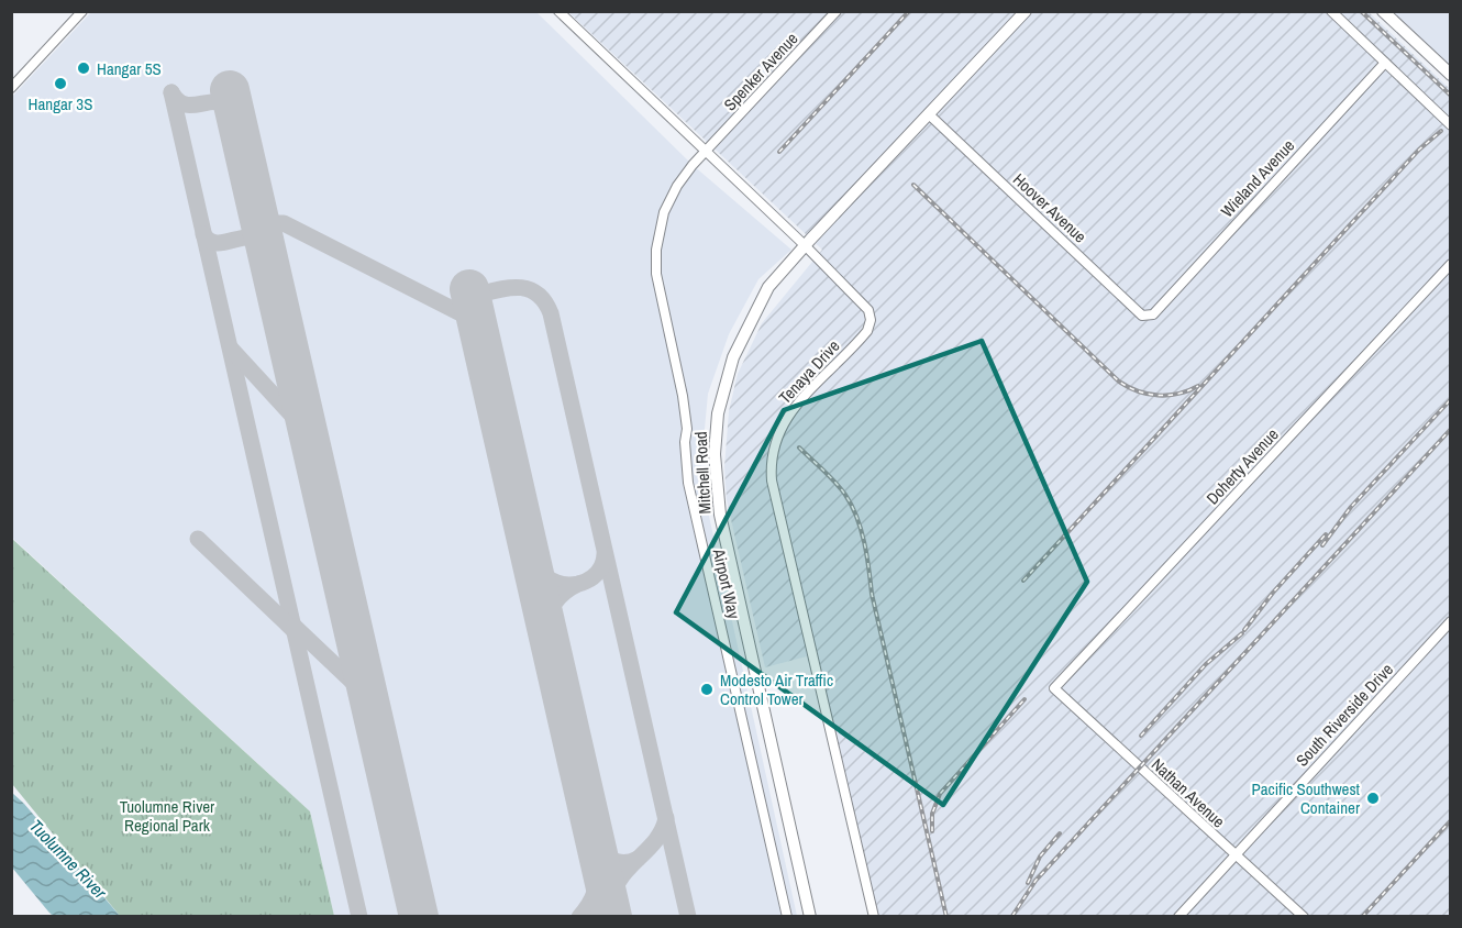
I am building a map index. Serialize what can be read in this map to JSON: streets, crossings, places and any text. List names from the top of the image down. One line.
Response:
{"streets":{"main road":["Mitchell Road"],"street":["Spenker Avenue","Wieland Avenue","Hoover Avenue","Tenaya Drive","Doherty Avenue","Airport Way","South Riverside Drive","Nathan Avenue"]},"crossings":[["Spenker Avenue","Tenaya Drive"],["Spenker Avenue","Airport Way"],["Wieland Avenue","Hoover Avenue"],["Hoover Avenue","Mitchell Road"],["Tenaya Drive","Mitchell Road"],["Tenaya Drive","Airport Way"],["Doherty Avenue","Nathan Avenue"],["South Riverside Drive","Nathan Avenue"]],"water":["Tuolumne River"],"parks":["Tuolumne River Regional Park"],"places":["Hangar 5S","Hangar 3S","Modesto Air Traffic Control Tower","Pacific Southwest Container"]}
